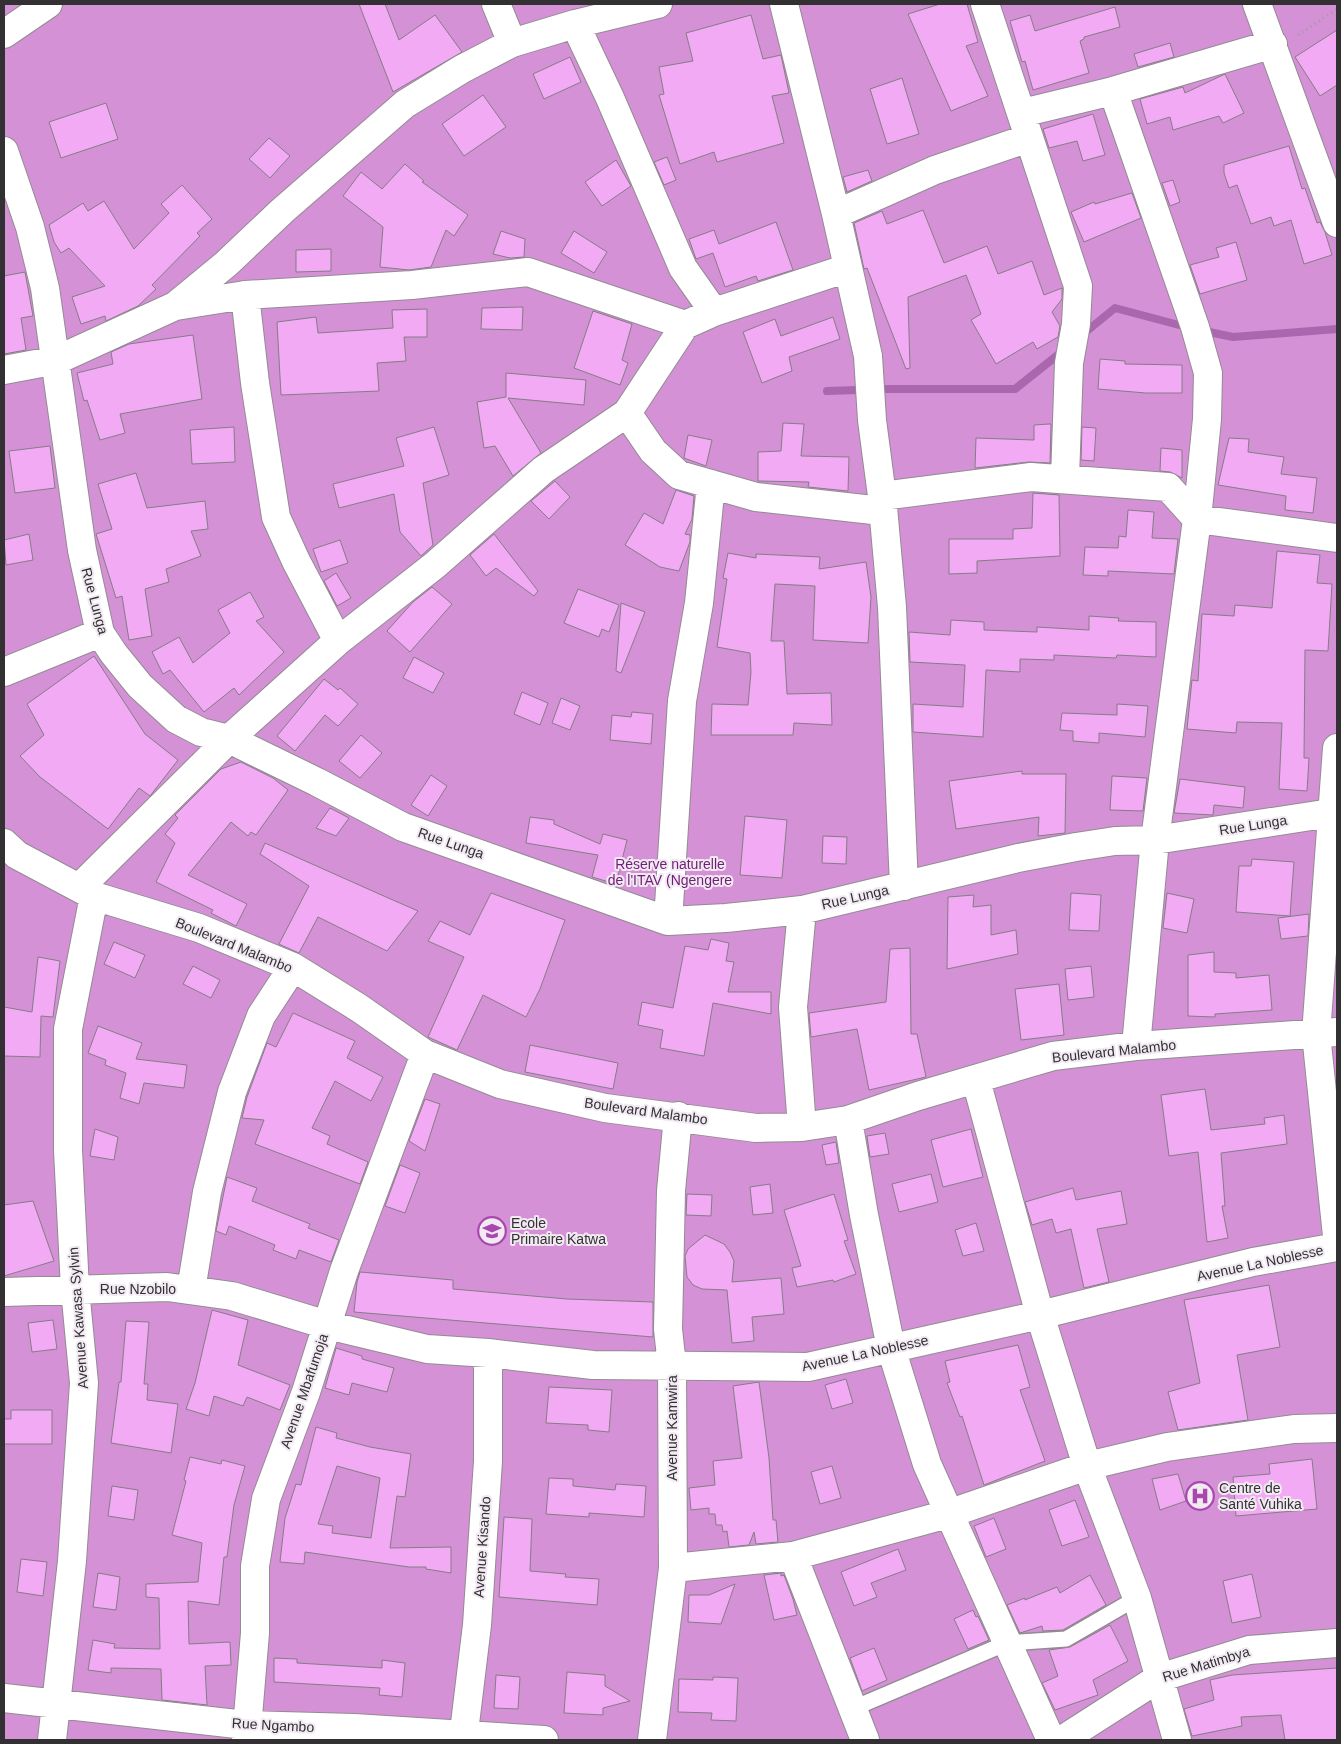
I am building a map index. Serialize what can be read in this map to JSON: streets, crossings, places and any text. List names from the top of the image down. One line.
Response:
{"streets":{"street":["Rue Lunga","Boulevard Malambo","Avenue La Noblesse","Rue Nzobilo","Avenue Kawasa Sylvin","Avenue Mbafumoja","Avenue Kamwira","Avenue Kisando","Rue Matimbya","Rue Ngambo"]},"crossings":[["Boulevard Malambo","Avenue Kawasa Sylvin"],["Boulevard Malambo","Avenue Mbafumoja"],["Boulevard Malambo","Avenue Kamwira"],["Avenue La Noblesse","Rue Nzobilo"],["Avenue La Noblesse","Avenue Mbafumoja"],["Avenue La Noblesse","Avenue Kamwira"],["Avenue La Noblesse","Avenue Kisando"],["Rue Nzobilo","Avenue Kawasa Sylvin"],["Rue Nzobilo","Avenue Mbafumoja"],["Avenue Kawasa Sylvin","Rue Ngambo"],["Avenue Mbafumoja","Rue Ngambo"],["Avenue Kisando","Rue Ngambo"]],"parks":["Réserve naturelle de l'ITAV (Ngengere"],"places":{"school or university":["Ecole Primaire Katwa"],"hospital":["Centre de Santé Vuhika"]}}
